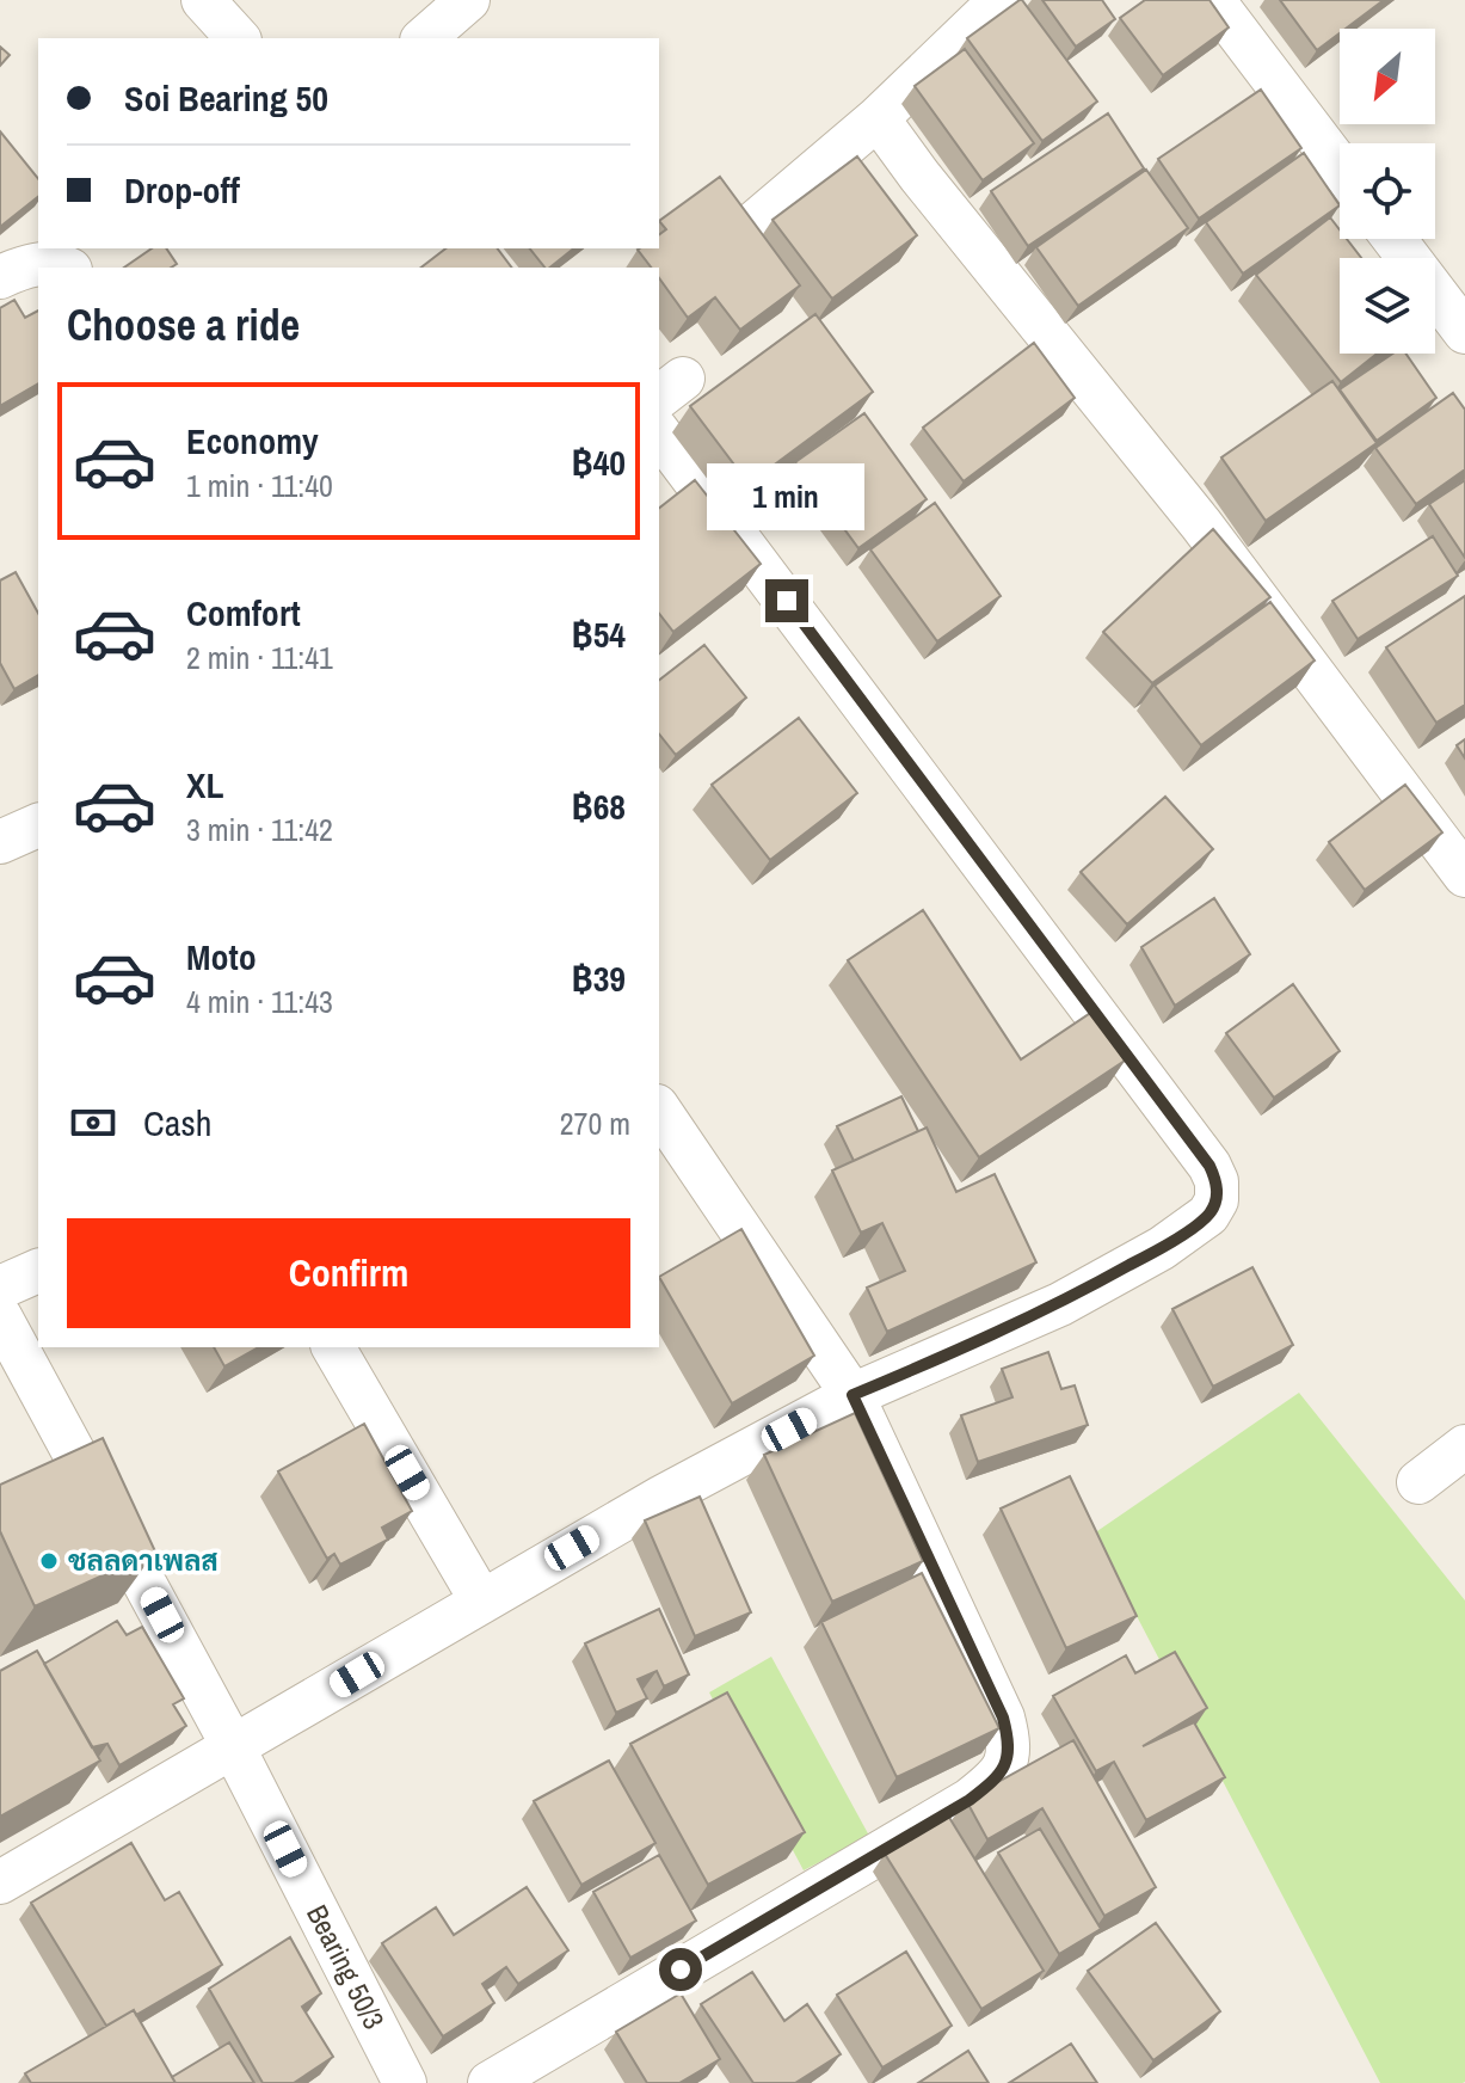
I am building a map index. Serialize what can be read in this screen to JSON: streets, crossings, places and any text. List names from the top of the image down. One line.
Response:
{"streets":{"street":["Bearing 50/3"]},"places":["ชลลดาเพลส"],"north":"bottom left","page":{"banner":["Soi Bearing 50","Drop-off"],"heading":"Choose a ride","list":[{"name":"Economy","note":"1 min · 11:40","value":"฿40"},{"name":"Comfort","note":"2 min · 11:41","value":"฿54"},{"name":"XL","note":"3 min · 11:42","value":"฿68"},{"name":"Moto","note":"4 min · 11:43","value":"฿39"}],"bubble":"1 min","pay":["Cash","270 m"],"buttons":"Confirm"}}
